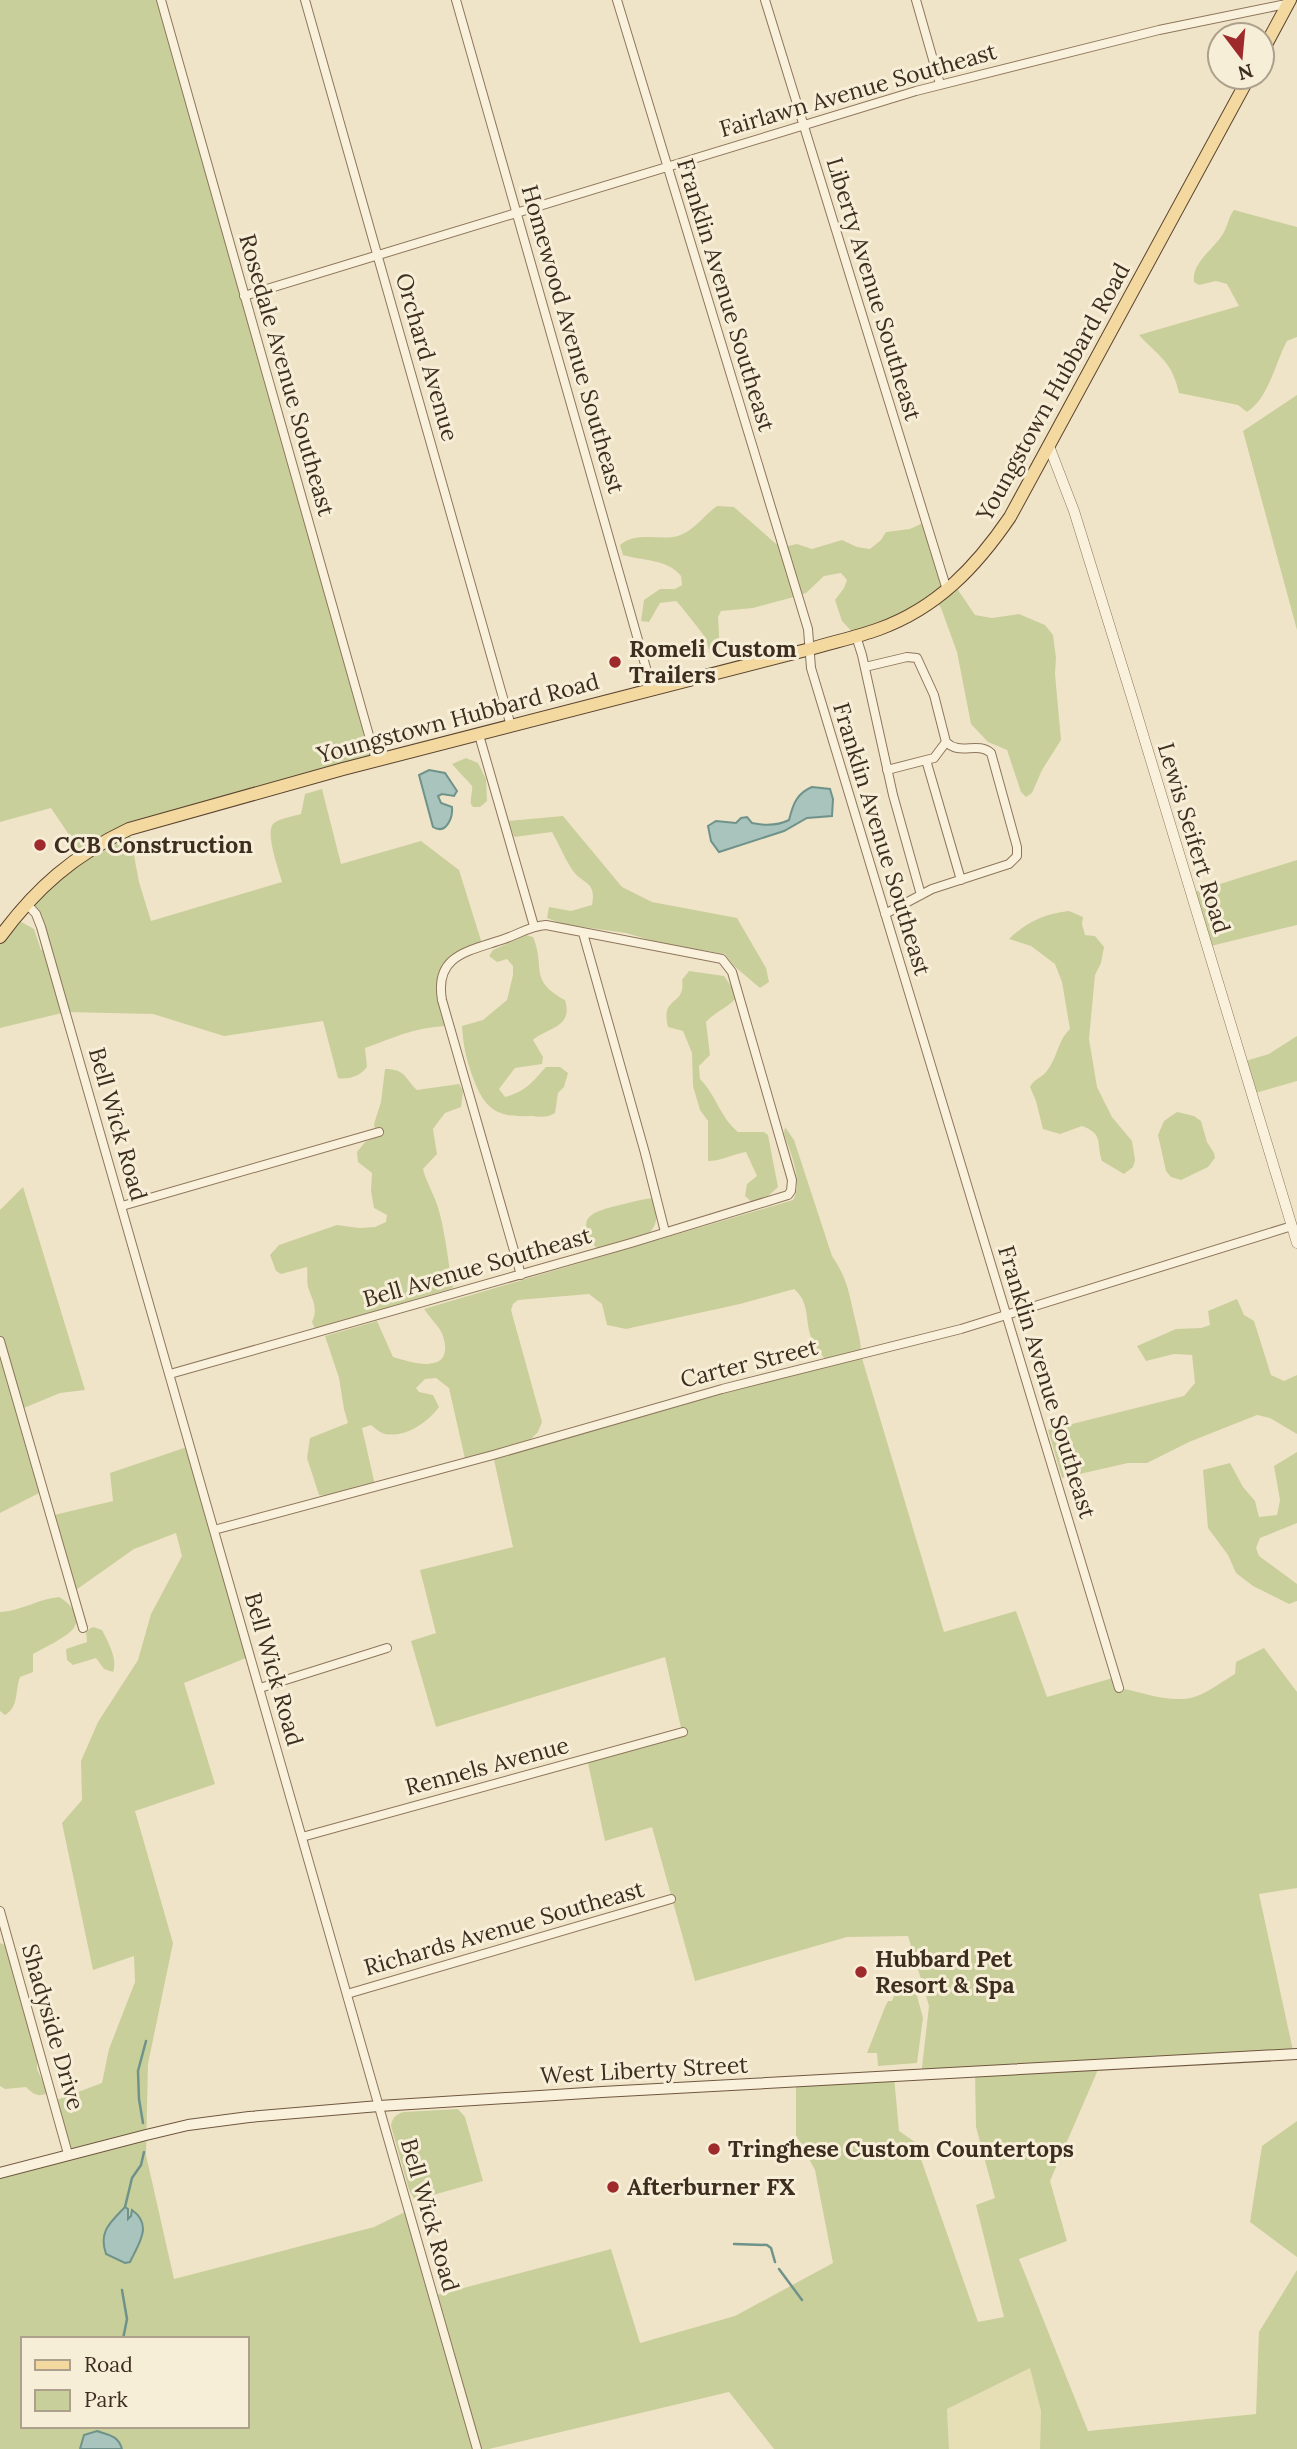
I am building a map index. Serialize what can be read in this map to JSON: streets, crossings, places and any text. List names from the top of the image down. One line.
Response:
{"streets":{"main road":["Youngstown Hubbard Road","West Liberty Street"],"street":["Fairlawn Avenue Southeast","Liberty Avenue Southeast","Franklin Avenue Southeast","Homewood Avenue Southeast","Orchard Avenue","Rosedale Avenue Southeast","Lewis Seifert Road","Bell Wick Road","Bell Avenue Southeast","Carter Street","Rennels Avenue","Richards Avenue Southeast","Shadyside Drive"]},"crossings":[["Fairlawn Avenue Southeast","Liberty Avenue Southeast"],["Fairlawn Avenue Southeast","Franklin Avenue Southeast"],["Fairlawn Avenue Southeast","Homewood Avenue Southeast"],["Fairlawn Avenue Southeast","Orchard Avenue"],["Fairlawn Avenue Southeast","Rosedale Avenue Southeast"],["Liberty Avenue Southeast","Youngstown Hubbard Road"],["Franklin Avenue Southeast","Youngstown Hubbard Road"],["Franklin Avenue Southeast","Carter Street"],["Homewood Avenue Southeast","Youngstown Hubbard Road"],["Orchard Avenue","Youngstown Hubbard Road"],["Rosedale Avenue Southeast","Youngstown Hubbard Road"],["Youngstown Hubbard Road","Lewis Seifert Road"],["Youngstown Hubbard Road","Bell Wick Road"],["Lewis Seifert Road","Carter Street"],["Bell Wick Road","Bell Avenue Southeast"],["Bell Wick Road","Carter Street"],["Bell Wick Road","Rennels Avenue"],["Bell Wick Road","Richards Avenue Southeast"],["Bell Wick Road","West Liberty Street"],["Shadyside Drive","West Liberty Street"]],"places":["Romeli Custom Trailers","CCB Construction","Hubbard Pet Resort & Spa","Tringhese Custom Countertops","Afterburner FX"],"legend":["Road","Park"],"north":"bottom"}
